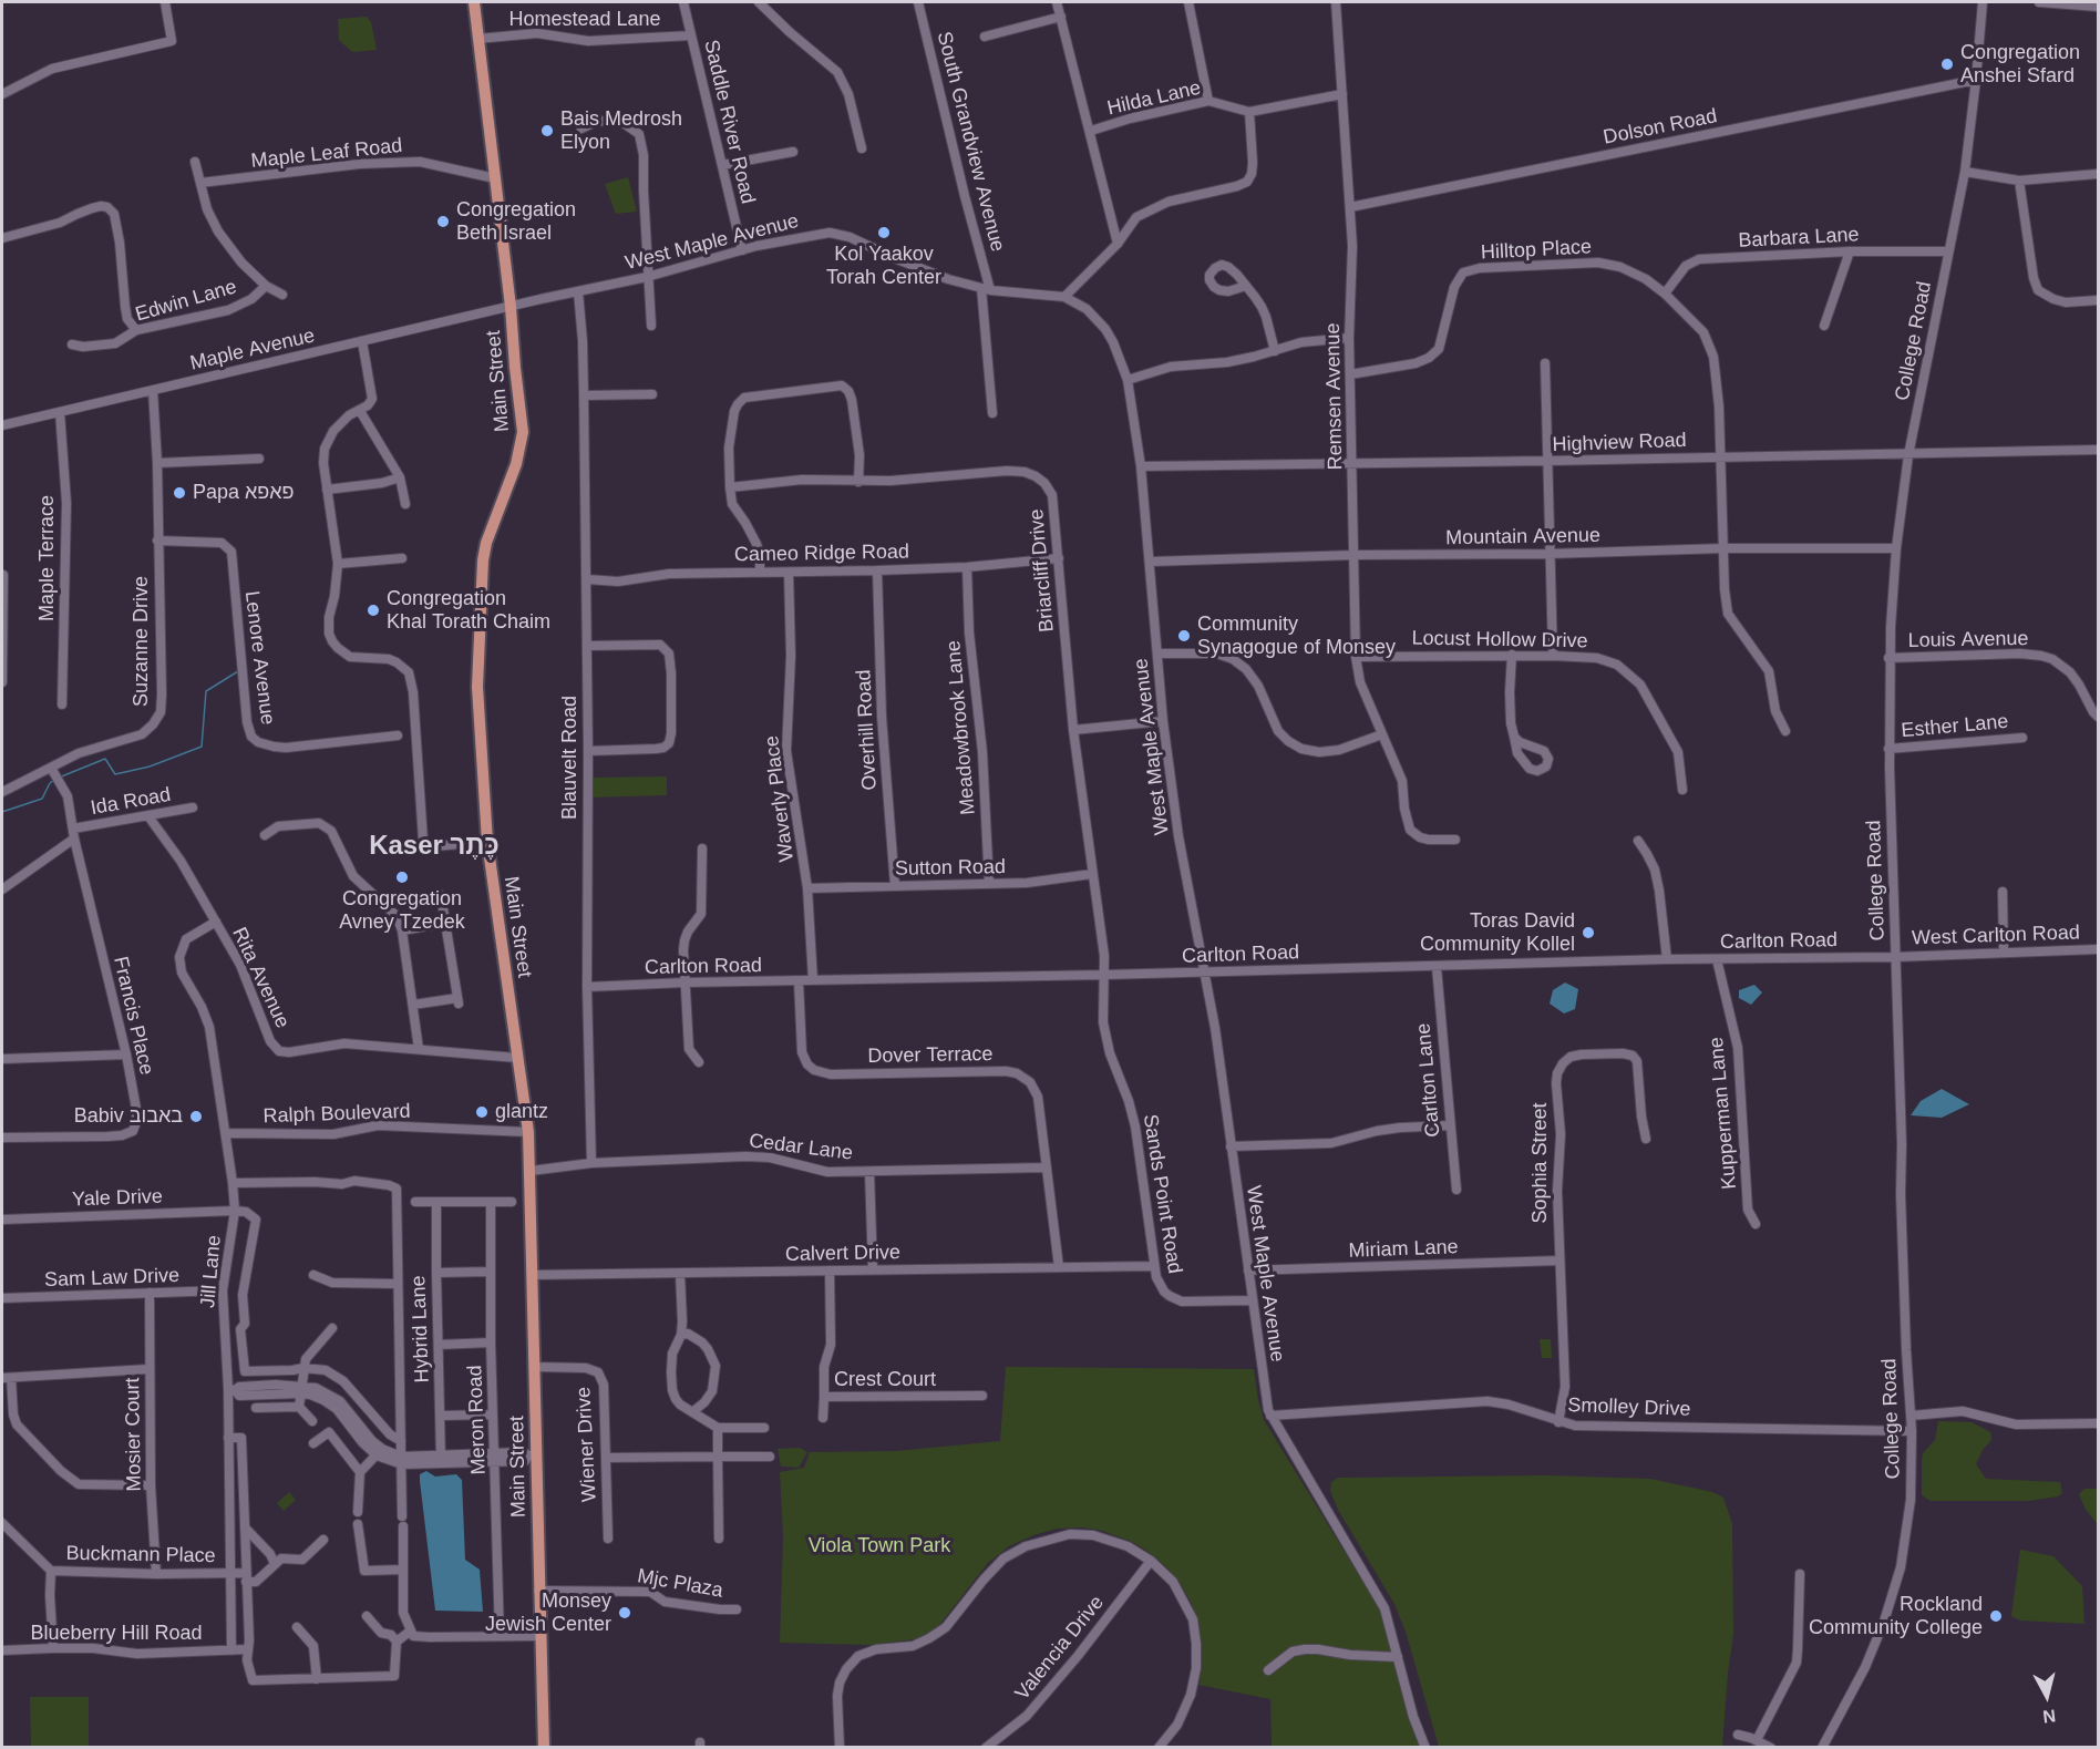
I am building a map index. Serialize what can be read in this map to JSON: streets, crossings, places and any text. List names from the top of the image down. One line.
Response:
{"streets":{"main road":["Main Street"],"street":["Homestead Lane","Hilda Lane","Saddle River Road","Dolson Road","South Grandview Avenue","Maple Leaf Road","Barbara Lane","West Maple Avenue","Hilltop Place","Edwin Lane","College Road","Maple Avenue","Remsen Avenue","Highview Road","Mountain Avenue","Cameo Ridge Road","Maple Terrace","Briarcliff Drive","Locust Hollow Drive","Louis Avenue","Suzanne Drive","Lenore Avenue","Esther Lane","Meadowbrook Lane","Overhill Road","Blauvelt Road","Waverly Place","Ida Road","Sutton Road","West Carlton Road","Carlton Road","Rita Avenue","Francis Place","Dover Terrace","Carlton Lane","Kupperman Lane","Ralph Boulevard","Cedar Lane","Sophia Street","Sands Point Road","Yale Drive","Miriam Lane","Calvert Drive","Jill Lane","Sam Law Drive","Hybrid Lane","Crest Court","Smolley Drive","Meron Road","Mosier Court","Wiener Drive","Buckmann Place","Mjc Plaza","Blueberry Hill Road","Valencia Drive"]},"crossings":[["Homestead Lane","Saddle River Road"],["Homestead Lane","Main Street"],["Hilda Lane","Remsen Avenue"],["Saddle River Road","West Maple Avenue"],["Dolson Road","College Road"],["Dolson Road","Remsen Avenue"],["South Grandview Avenue","West Maple Avenue"],["Maple Leaf Road","Main Street"],["Barbara Lane","Hilltop Place"],["Barbara Lane","College Road"],["West Maple Avenue","Maple Avenue"],["West Maple Avenue","Main Street"],["West Maple Avenue","Highview Road"],["West Maple Avenue","Mountain Avenue"],["West Maple Avenue","Blauvelt Road"],["West Maple Avenue","Carlton Road"],["West Maple Avenue","Sands Point Road"],["West Maple Avenue","Miriam Lane"],["West Maple Avenue","Smolley Drive"],["Hilltop Place","Remsen Avenue"],["Hilltop Place","Highview Road"],["Hilltop Place","Mountain Avenue"],["College Road","Highview Road"],["College Road","Mountain Avenue"],["College Road","Louis Avenue"],["College Road","Esther Lane"],["College Road","West Carlton Road"],["College Road","Carlton Road"],["College Road","Smolley Drive"],["Maple Avenue","Main Street"],["Maple Avenue","Maple Terrace"],["Maple Avenue","Suzanne Drive"],["Main Street","Rita Avenue"],["Main Street","Ralph Boulevard"],["Main Street","Calvert Drive"],["Main Street","Wiener Drive"],["Main Street","Mjc Plaza"],["Remsen Avenue","Highview Road"],["Remsen Avenue","Mountain Avenue"],["Remsen Avenue","Locust Hollow Drive"],["Cameo Ridge Road","Briarcliff Drive"],["Cameo Ridge Road","Meadowbrook Lane"],["Cameo Ridge Road","Overhill Road"],["Cameo Ridge Road","Blauvelt Road"],["Cameo Ridge Road","Waverly Place"],["Briarcliff Drive","Sutton Road"],["Briarcliff Drive","Carlton Road"],["Briarcliff Drive","Sands Point Road"],["Suzanne Drive","Lenore Avenue"],["Suzanne Drive","Francis Place"],["Meadowbrook Lane","Sutton Road"],["Overhill Road","Sutton Road"],["Blauvelt Road","Carlton Road"],["Blauvelt Road","Cedar Lane"],["Waverly Place","Sutton Road"],["Waverly Place","Carlton Road"],["Ida Road","Rita Avenue"],["Ida Road","Francis Place"],["West Carlton Road","Carlton Road"],["Carlton Road","Dover Terrace"],["Carlton Road","Carlton Lane"],["Carlton Road","Kupperman Lane"],["Carlton Road","Sands Point Road"],["Rita Avenue","Jill Lane"],["Dover Terrace","Cedar Lane"],["Dover Terrace","Calvert Drive"],["Ralph Boulevard","Jill Lane"],["Sophia Street","Miriam Lane"],["Sophia Street","Smolley Drive"],["Sands Point Road","Calvert Drive"],["Yale Drive","Jill Lane"],["Calvert Drive","Crest Court"],["Jill Lane","Sam Law Drive"],["Jill Lane","Buckmann Place"],["Jill Lane","Blueberry Hill Road"],["Sam Law Drive","Mosier Court"],["Mosier Court","Buckmann Place"]],"districts":["Kaser כֶּתֶר"],"parks":["Viola Town Park"],"places":["Congregation Anshei Sfard","Bais Medrosh Elyon","Congregation Beth Israel","Kol Yaakov Torah Center","Papa פאפא","Congregation Khal Torath Chaim","Community Synagogue of Monsey","Congregation Avney Tzedek","Toras David Community Kollel","glantz","Babiv באבוב","Monsey Jewish Center","Rockland Community College"],"north":"bottom"}
